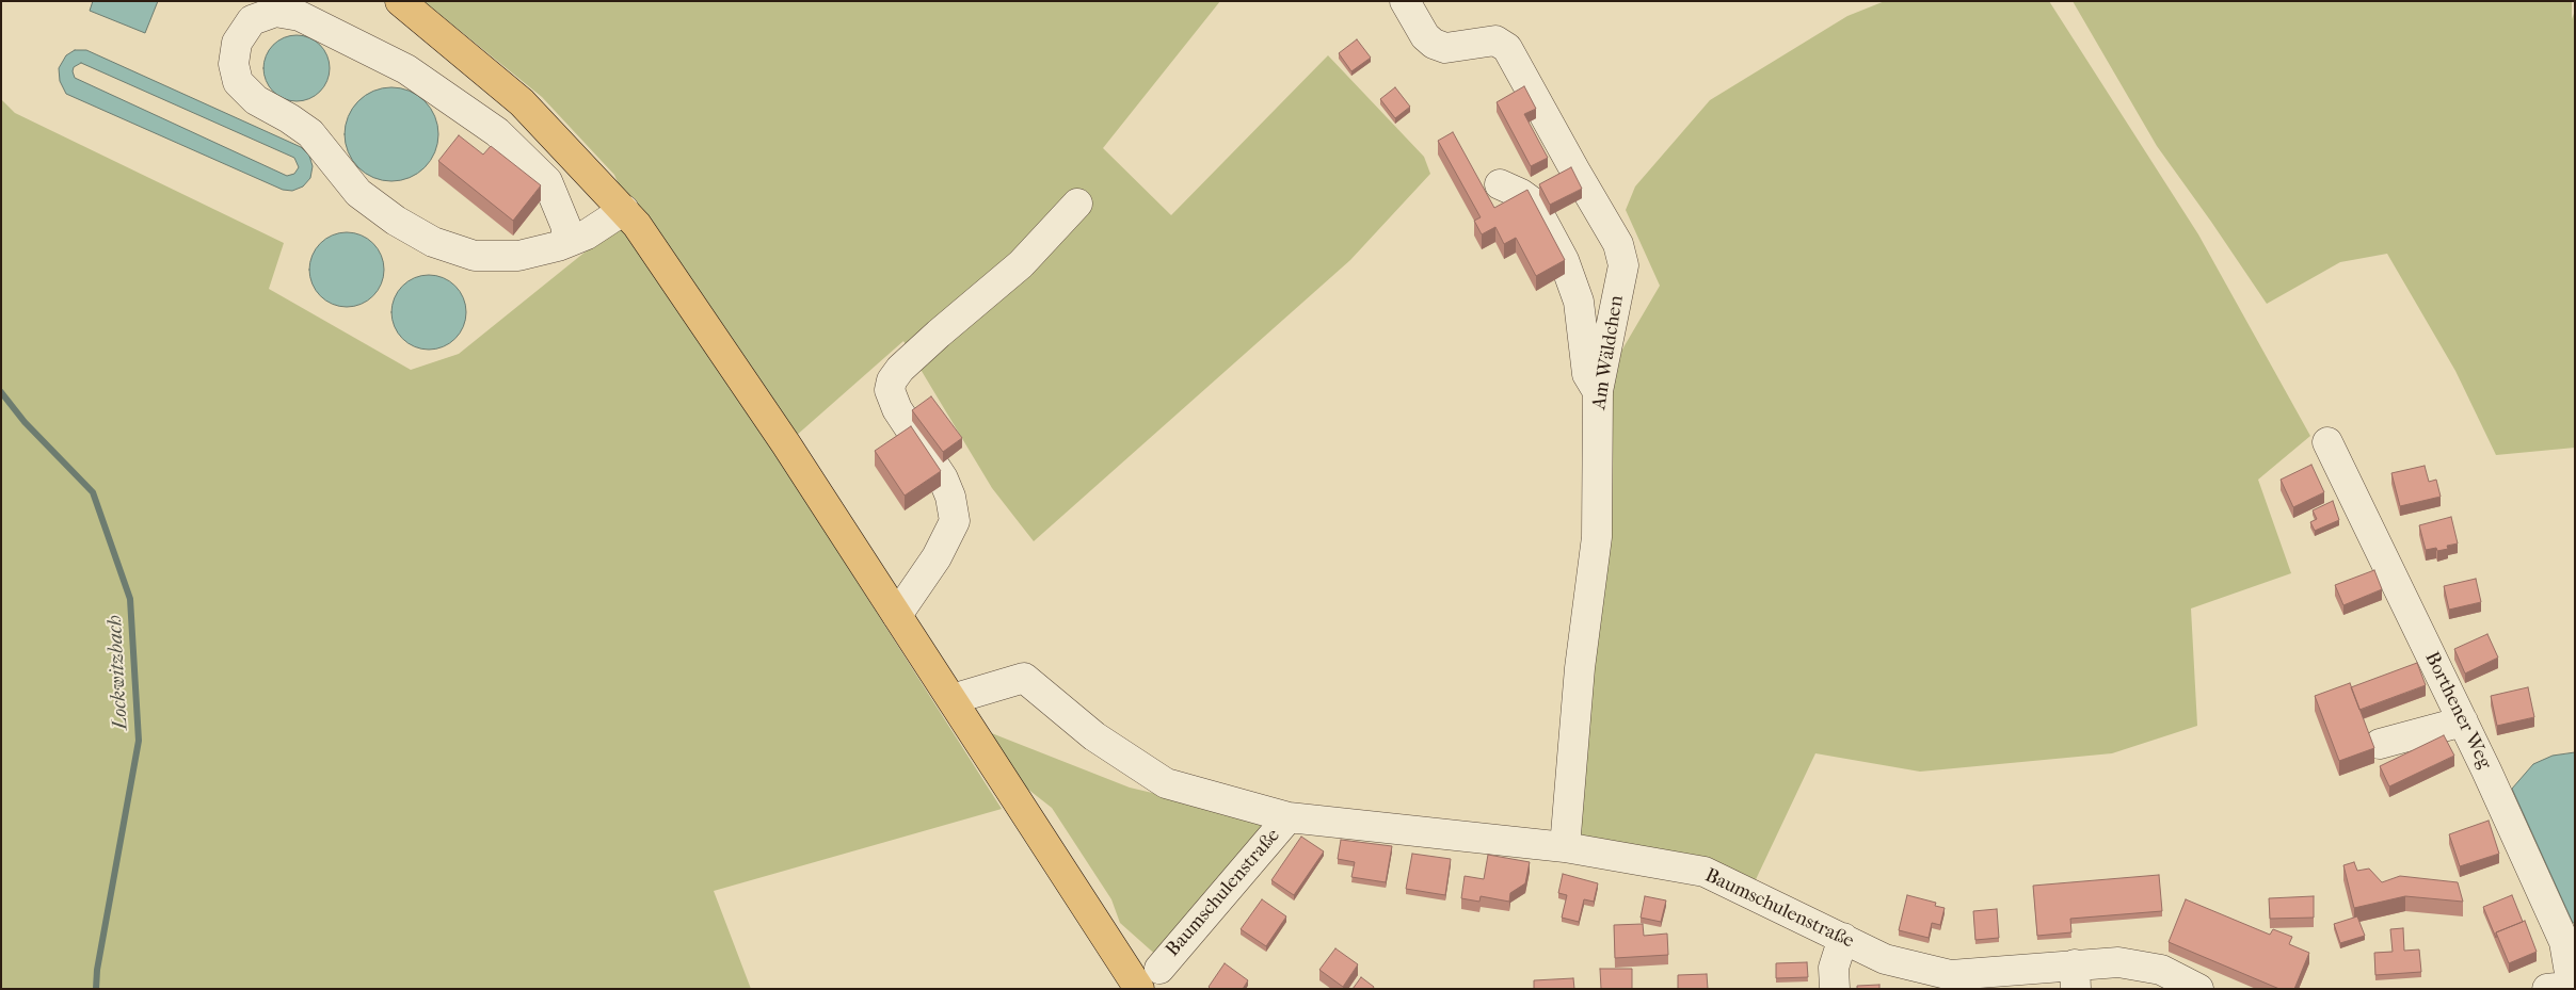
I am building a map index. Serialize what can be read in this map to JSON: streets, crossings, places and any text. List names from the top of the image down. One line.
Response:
{"streets":{"street":["Am Wäldchen","Borthener Weg","Baumschulenstraße"]},"crossings":[["Am Wäldchen","Baumschulenstraße"]],"water":["Lockwitzbach"]}
